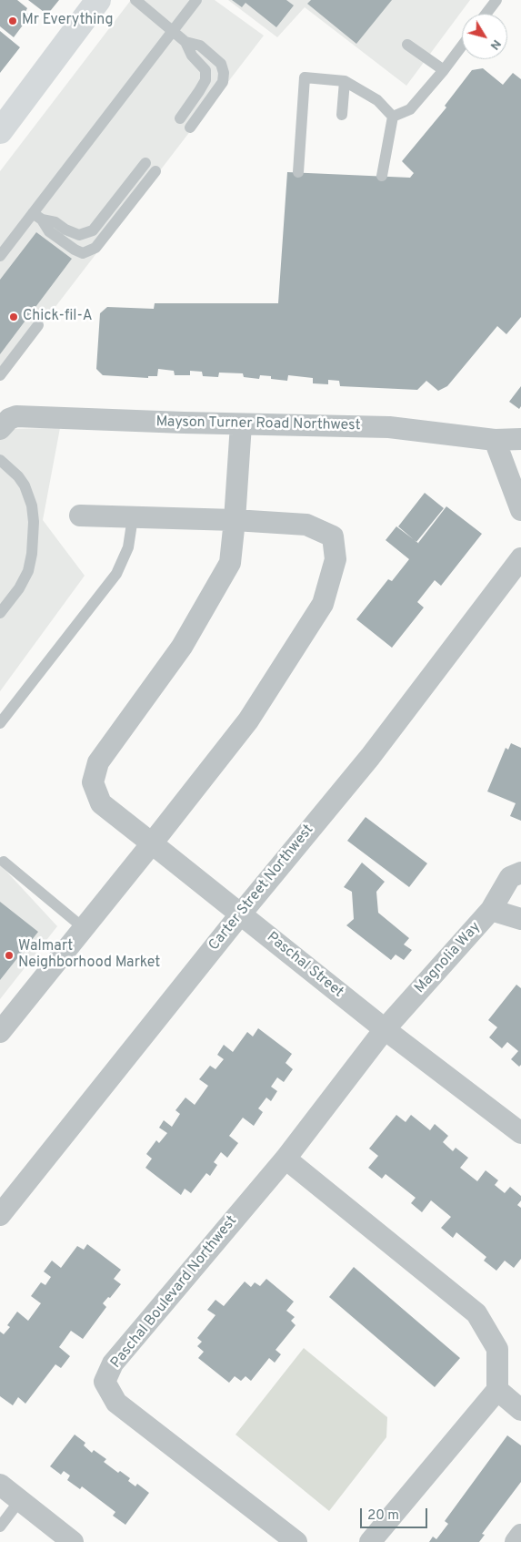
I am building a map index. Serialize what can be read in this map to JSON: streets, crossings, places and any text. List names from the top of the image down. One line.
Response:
{"streets":{"street":["Mayson Turner Road Northwest","Carter Street Northwest","Magnolia Way","Paschal Street","Paschal Boulevard Northwest"]},"crossings":[["Mayson Turner Road Northwest","Paschal Street"],["Carter Street Northwest","Paschal Street"],["Magnolia Way","Paschal Street"],["Magnolia Way","Paschal Boulevard Northwest"],["Paschal Street","Paschal Boulevard Northwest"]],"places":["Mr Everything","Chick-fil-A","Walmart Neighborhood Market"],"scale_bar":"20 m","north":"bottom right"}
